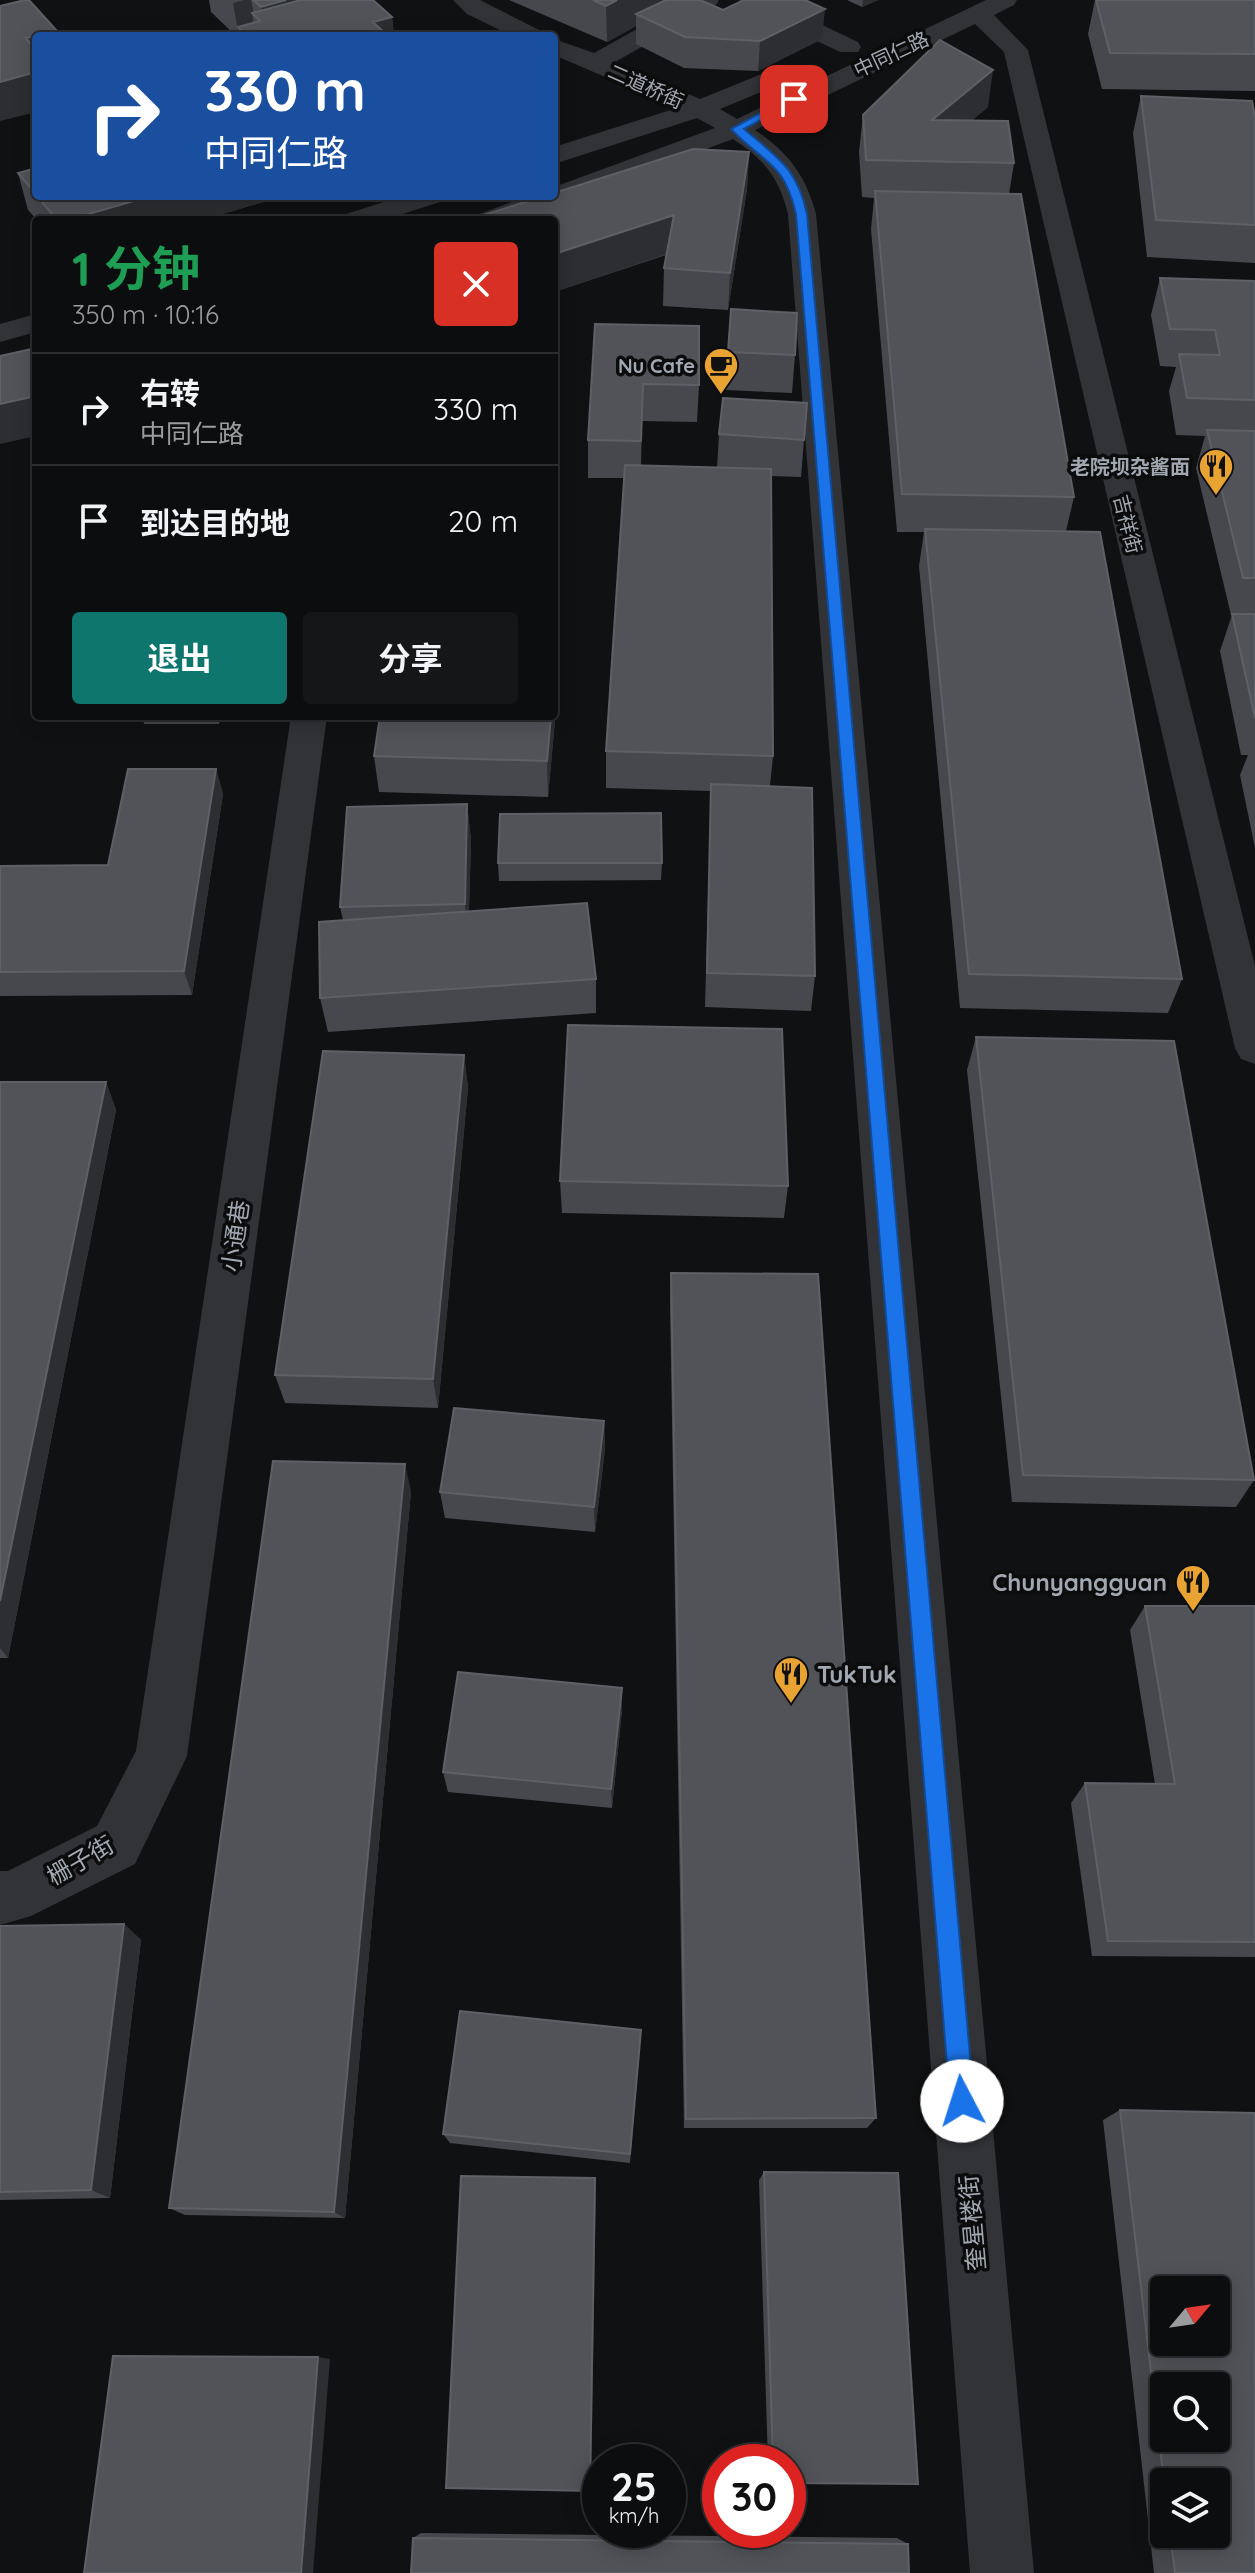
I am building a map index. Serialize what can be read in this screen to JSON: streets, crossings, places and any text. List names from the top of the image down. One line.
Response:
{"streets":{"street":["中同仁路","二道桥街","吉祥街","小通巷","栅子街","奎星楼街"]},"crossings":[["中同仁路","二道桥街"],["中同仁路","吉祥街"],["中同仁路","奎星楼街"],["二道桥街","奎星楼街"],["小通巷","栅子街"]],"places":{"cafe":["Nu Cafe"],"restaurant":["老院坝杂酱面","Chunyangguan","TukTuk"]},"north":"top right","page":{"turn":["330 m","中同仁路"],"heading":["1 分钟","350 m · 10:16"],"list":[{"name":"右转","note":"中同仁路","value":"330 m"},{"name":"到达目的地","value":"20 m"}],"buttons":["退出","分享"],"speed":"25 km/h","limit":"30"}}
